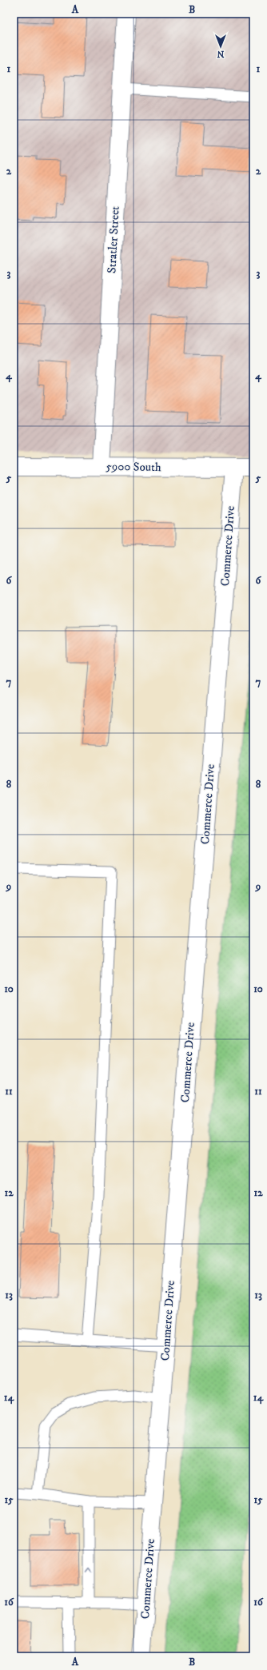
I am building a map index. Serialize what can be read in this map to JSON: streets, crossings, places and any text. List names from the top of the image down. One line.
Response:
{"streets":{"street":["Stratler Street","5900 South","Commerce Drive"]},"crossings":[["Stratler Street","5900 South"],["5900 South","Commerce Drive"]],"north":"bottom","grid":{"columns":["A","B"],"rows":["1","2","3","4","5","6","7","8","9","10","11","12","13","14","15","16"]}}
